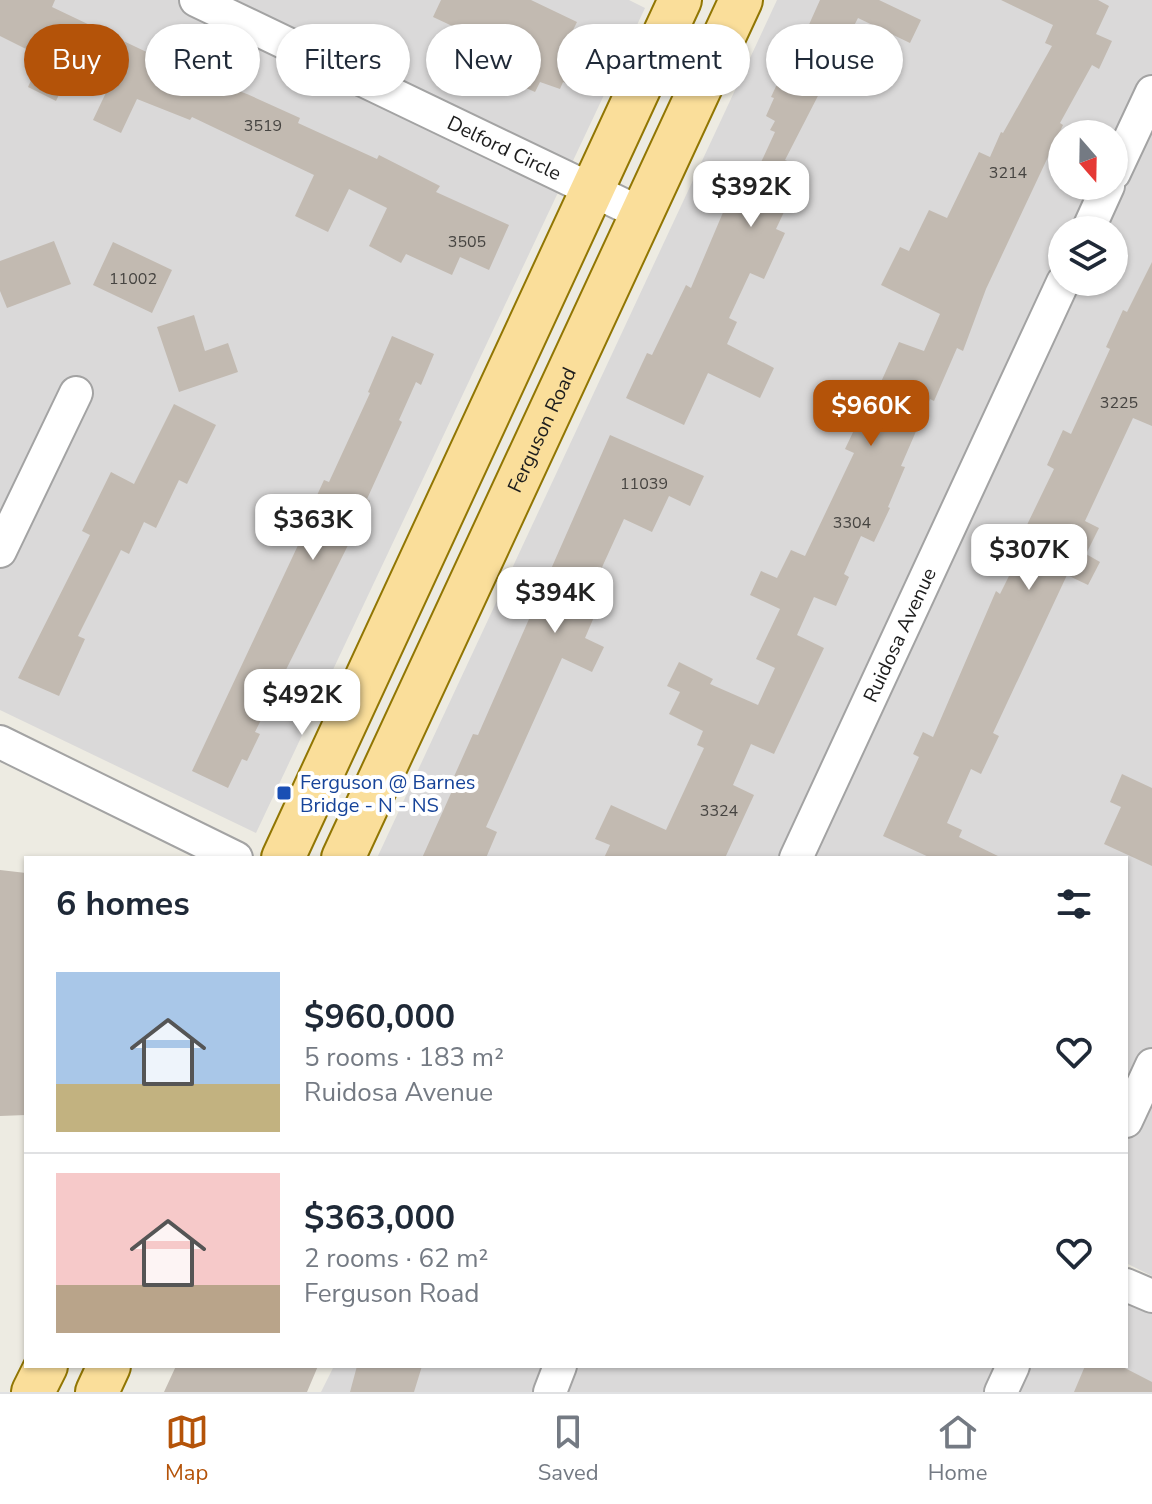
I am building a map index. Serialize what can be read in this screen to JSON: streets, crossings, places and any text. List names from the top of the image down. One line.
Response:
{"streets":{"main road":["Ferguson Road"],"street":["Delford Circle","Ruidosa Avenue"]},"crossings":[["Delford Circle","Ferguson Road"]],"places":{"transit":["Ferguson @ Barnes Bridge - N - NS"]},"house_numbers":["3519","3214","3505","11002","3225","11039","3304","3324"],"north":"bottom","page":{"chip":["Buy","Rent","Filters","New","Apartment","House"],"price":["$392K","$960K","$363K","$307K","$394K","$492K"],"heading":"6 homes","list":[{"name":"$960,000","note":"5 rooms · 183 m² · Ruidosa Avenue"},{"name":"$363,000","note":"2 rooms · 62 m² · Ferguson Road"}],"tabs":["Map","Saved","Home"]}}
